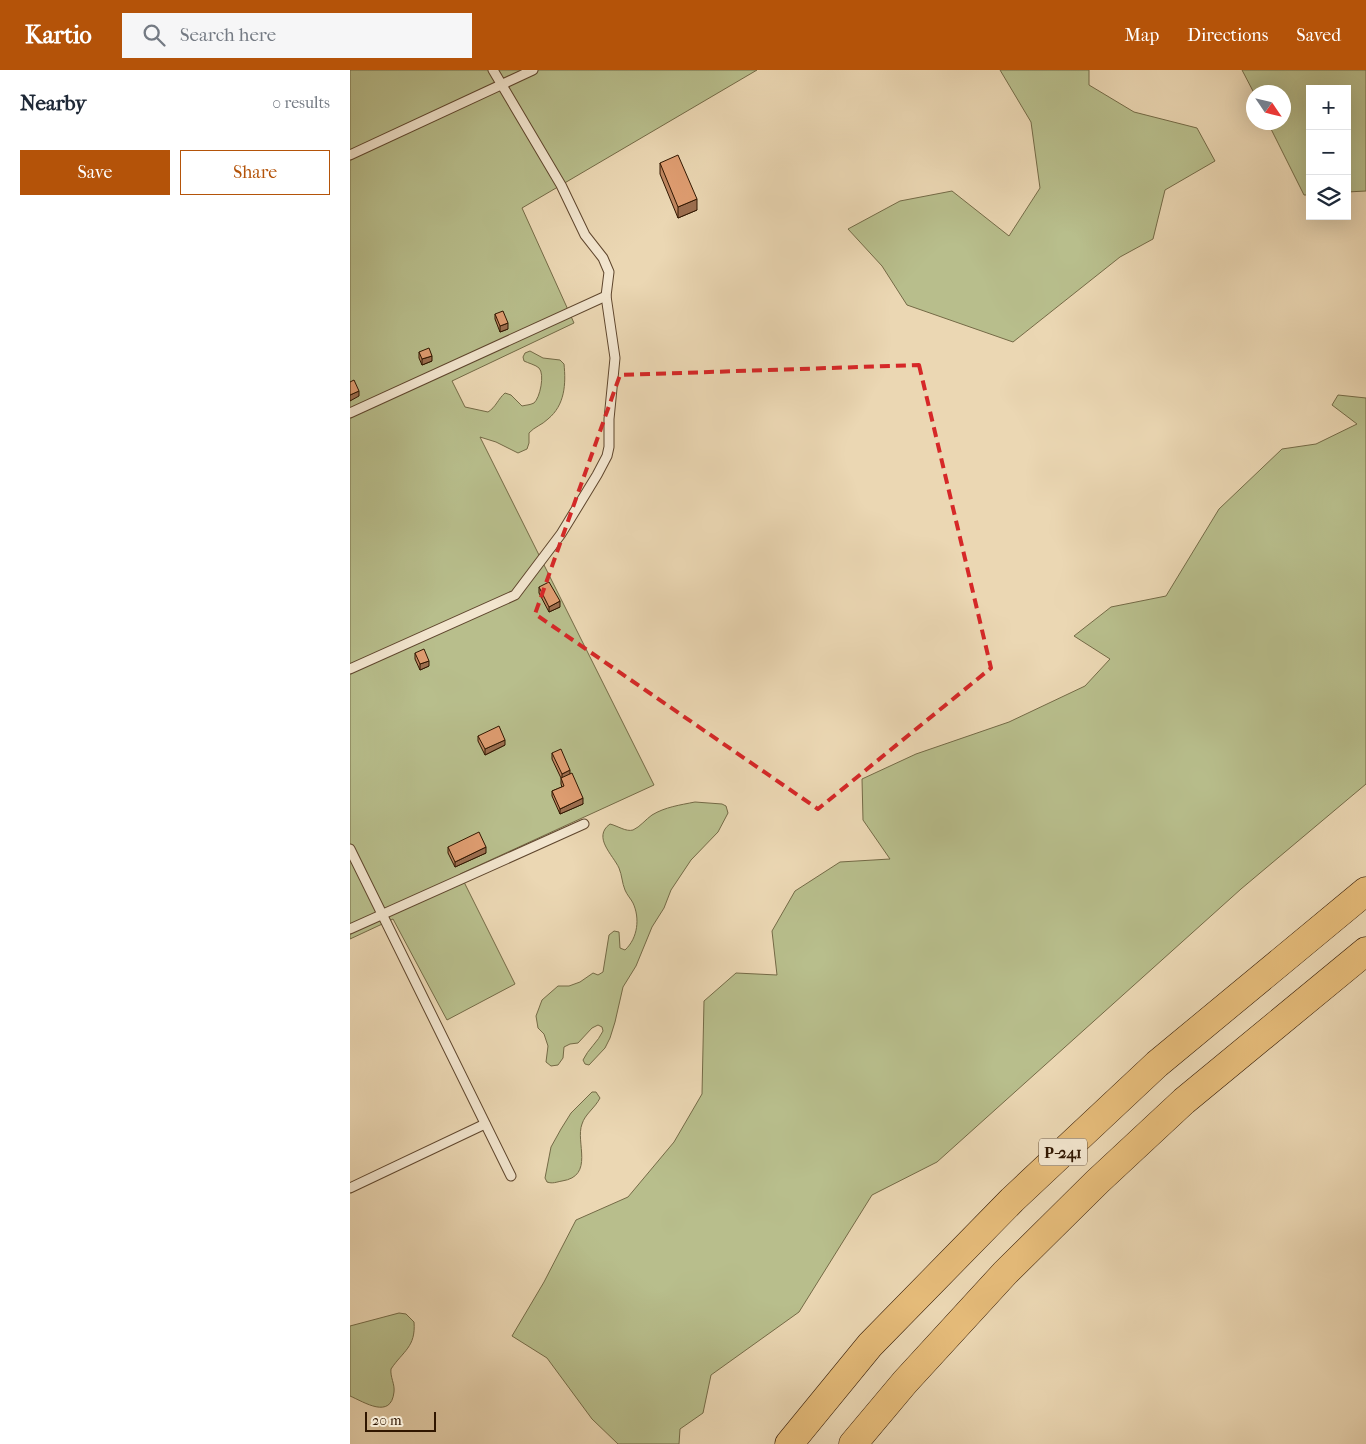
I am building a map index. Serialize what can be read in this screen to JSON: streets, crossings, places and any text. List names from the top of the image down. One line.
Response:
{"streets":{"highway":["Р-241"]},"scale_bar":"20 m","north":"bottom right","page":{"header":"Kartio","search":"Search here","nav":["Map","Directions","Saved"],"heading":["Nearby","0 results"],"map_buttons":["+","−"],"buttons":["Save","Share"],"scale":"20 m"}}
